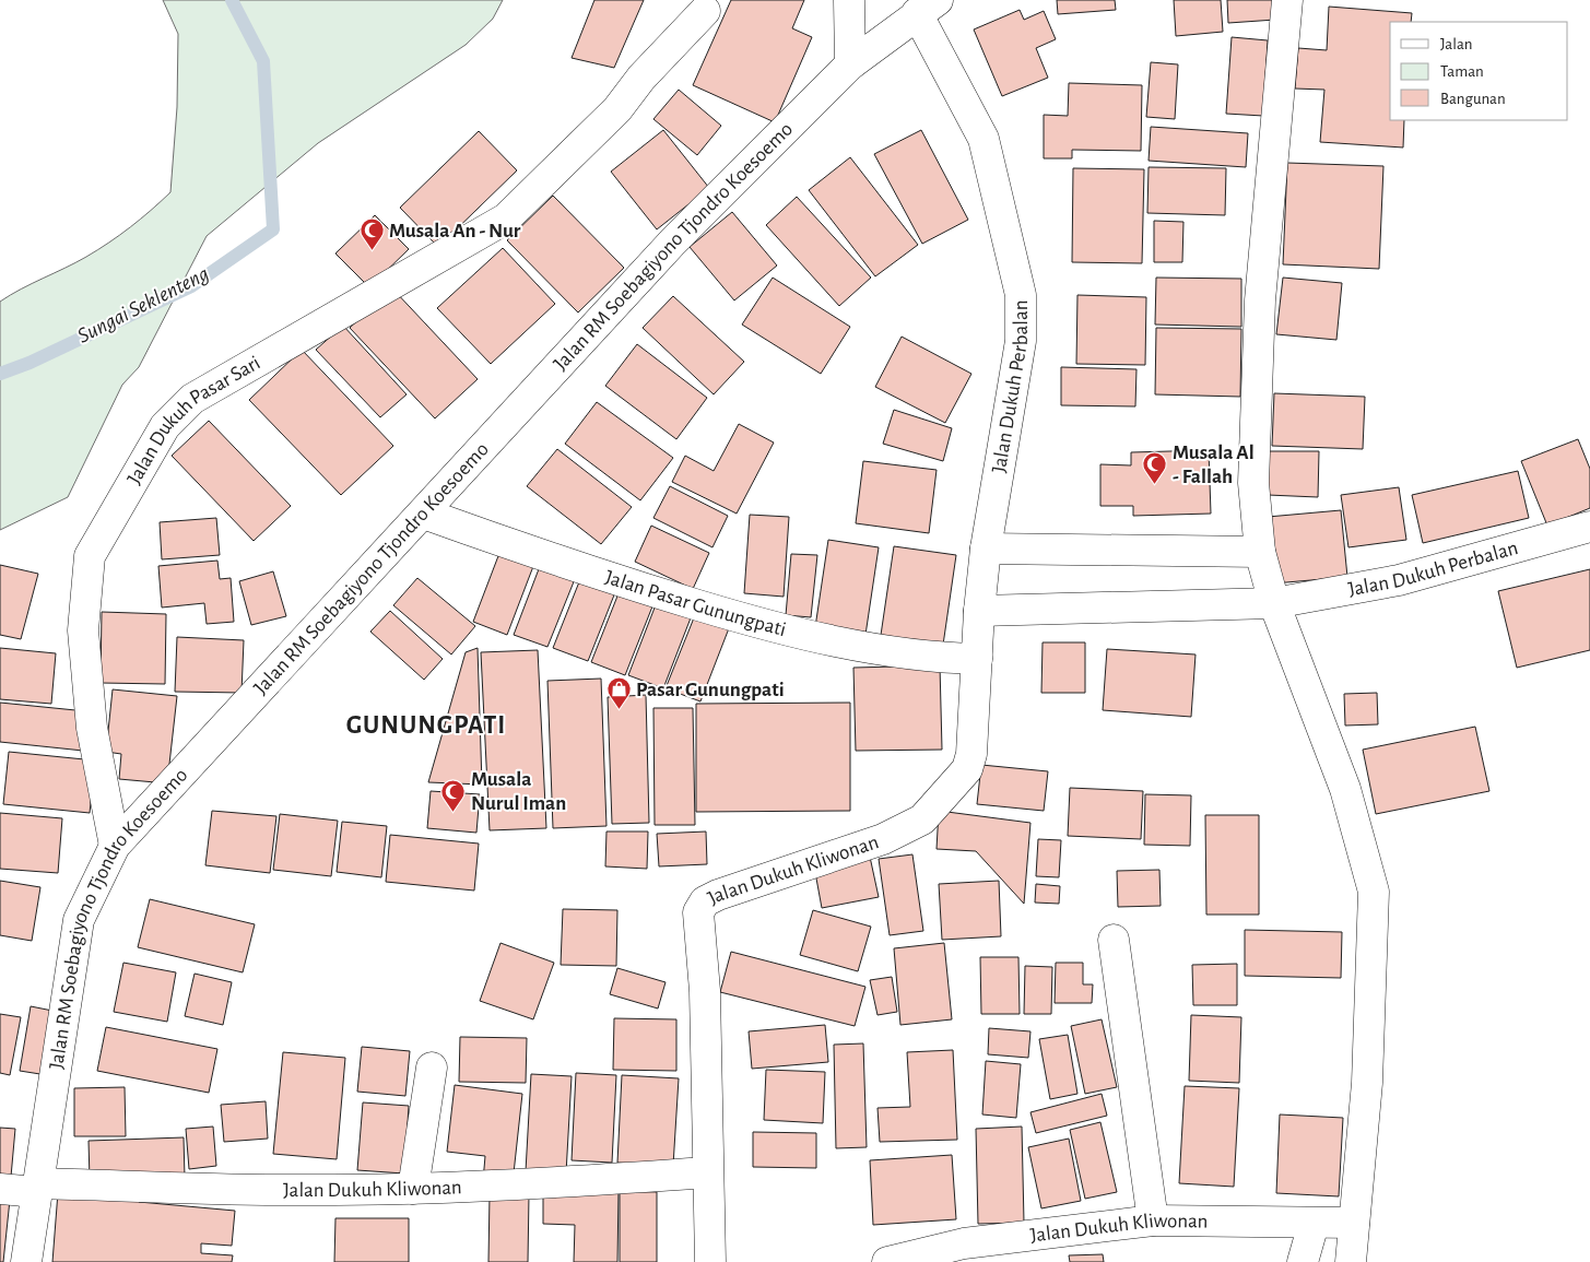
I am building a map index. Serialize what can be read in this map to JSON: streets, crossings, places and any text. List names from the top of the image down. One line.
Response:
{"streets":{"street":["Jalan RM Soebagiyono Tjondro Koesoemo","Jalan Dukuh Perbalan","Jalan Dukuh Pasar Sari","Jalan Pasar Gunungpati","Jalan Dukuh Kliwonan"]},"crossings":[["Jalan RM Soebagiyono Tjondro Koesoemo","Jalan Dukuh Perbalan"],["Jalan RM Soebagiyono Tjondro Koesoemo","Jalan Dukuh Pasar Sari"],["Jalan RM Soebagiyono Tjondro Koesoemo","Jalan Pasar Gunungpati"],["Jalan RM Soebagiyono Tjondro Koesoemo","Jalan Dukuh Kliwonan"],["Jalan Dukuh Perbalan","Jalan Dukuh Kliwonan"],["Jalan Pasar Gunungpati","Jalan Dukuh Kliwonan"]],"districts":["GUNUNGPATI"],"water":["Sungai Seklenteng"],"places":{"mosque":["Musala An - Nur","Musala Al - Fallah","Musala Nurul Iman"],"shop":["Pasar Gunungpati"]},"legend":["Jalan","Taman","Bangunan"]}
